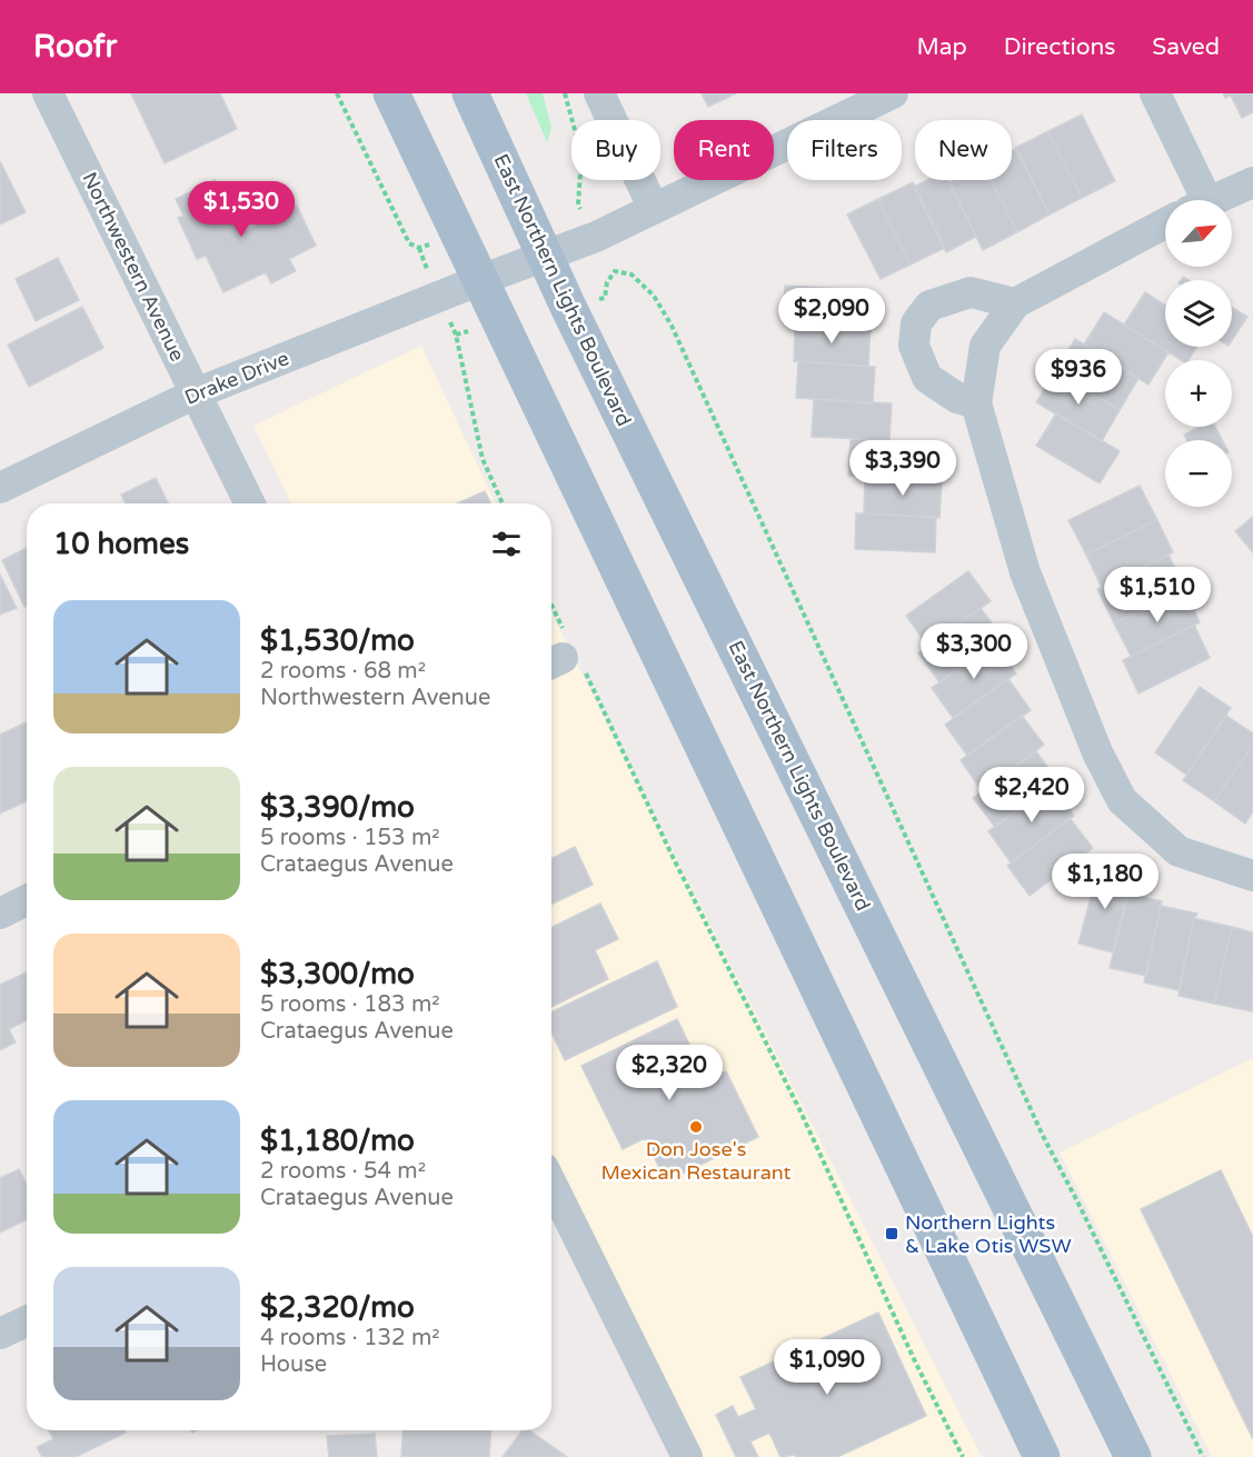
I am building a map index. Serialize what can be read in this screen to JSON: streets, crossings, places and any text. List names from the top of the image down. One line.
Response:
{"streets":{"main road":["East Northern Lights Boulevard"],"street":["Northwestern Avenue","Drake Drive"]},"crossings":[["Northwestern Avenue","Drake Drive"],["East Northern Lights Boulevard","Drake Drive"]],"places":{"other":["Don Jose's Mexican Restaurant"],"transit":["Northern Lights & Lake Otis WSW"]},"north":"top right","page":{"header":"Roofr","nav":["Map","Directions","Saved"],"chip":["Buy","Rent","Filters","New"],"price":["$1,530","$2,090","$936","$3,390","$1,510","$3,300","$2,420","$1,180","$2,320","$1,090"],"map_buttons":["+","−"],"heading":"10 homes","list":[{"name":"$1,530/mo","note":"2 rooms · 68 m² · Northwestern Avenue"},{"name":"$3,390/mo","note":"5 rooms · 153 m² · Crataegus Avenue"},{"name":"$3,300/mo","note":"5 rooms · 183 m² · Crataegus Avenue"},{"name":"$1,180/mo","note":"2 rooms · 54 m² · Crataegus Avenue"},{"name":"$2,320/mo","note":"4 rooms · 132 m² · House"}]}}
